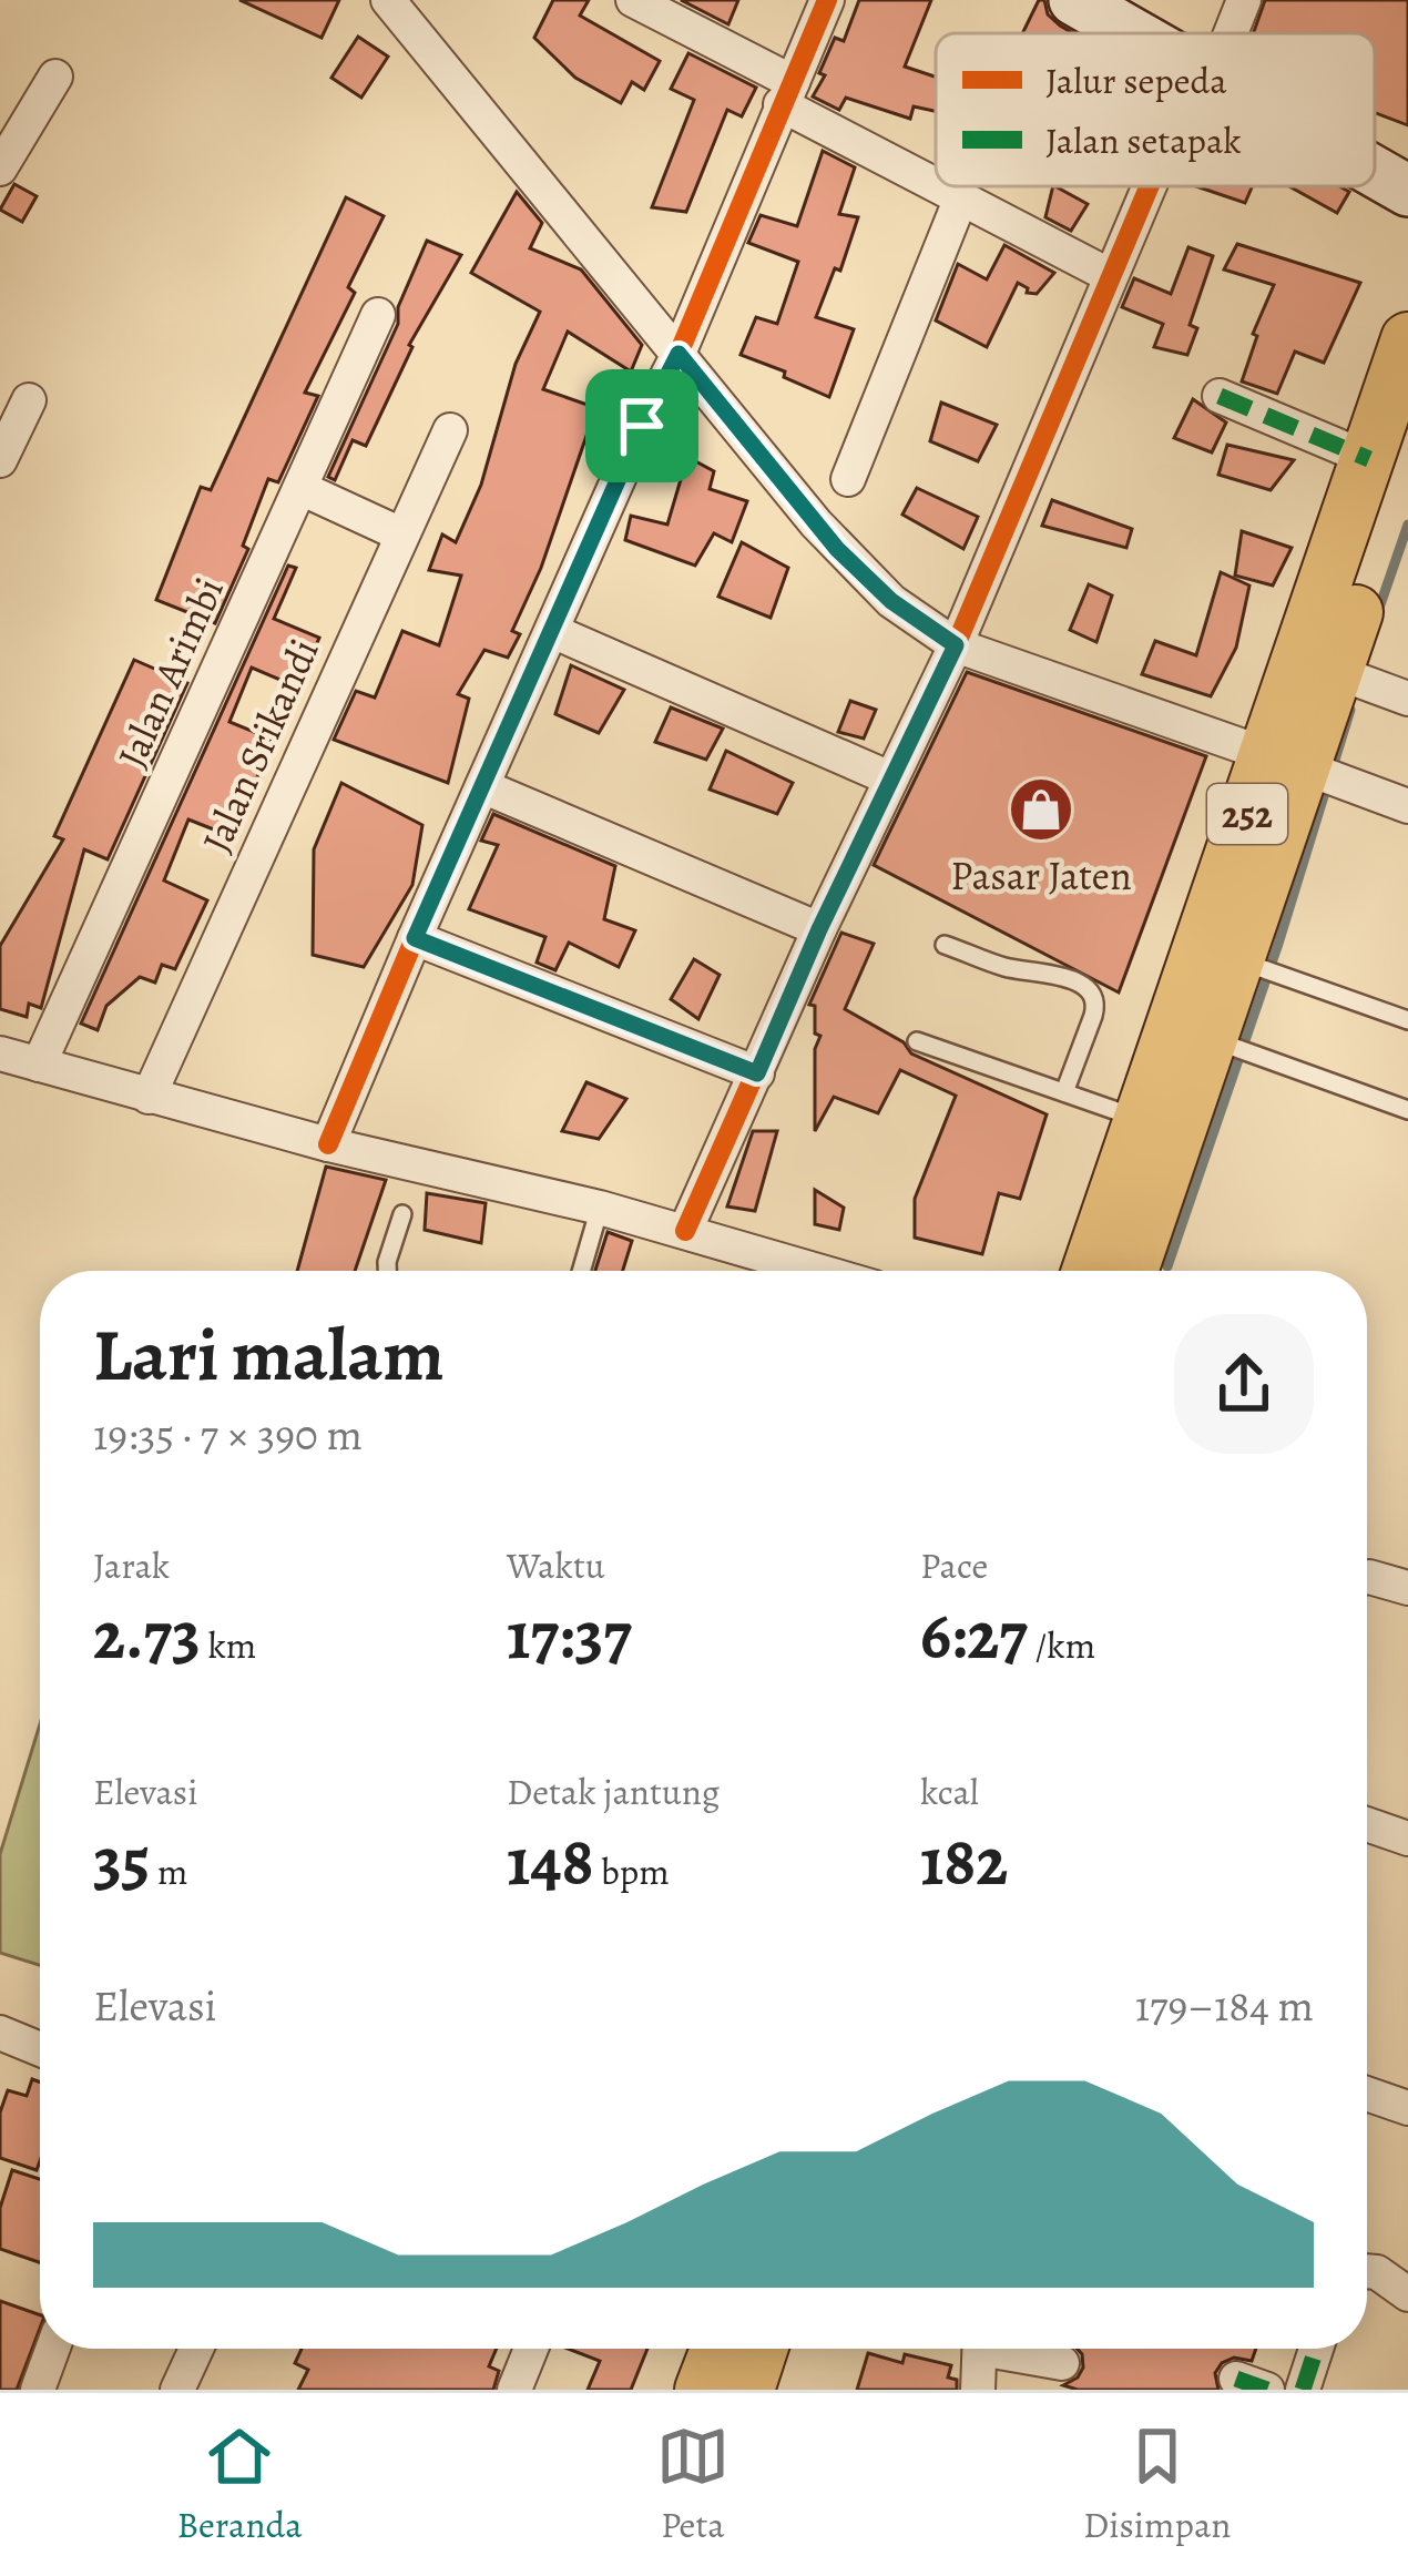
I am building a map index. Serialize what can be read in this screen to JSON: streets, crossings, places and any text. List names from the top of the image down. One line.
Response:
{"streets":{"main road":["252"],"street":["Jalan Arimbi","Jalan Srikandi"]},"places":{"shop":["Pasar Jaten"]},"legend":["Jalur sepeda","Jalan setapak"],"page":{"heading":["Lari malam","19:35 · 7 × 390 m"],"stats":[["Jarak","2.73 km"],["Waktu","17:37"],["Pace","6:27 /km"],["Elevasi","35 m"],["Detak jantung","148 bpm"],["kcal","182"]],"chart":["Elevasi","179–184 m"],"tabs":["Beranda","Peta","Disimpan"]}}
